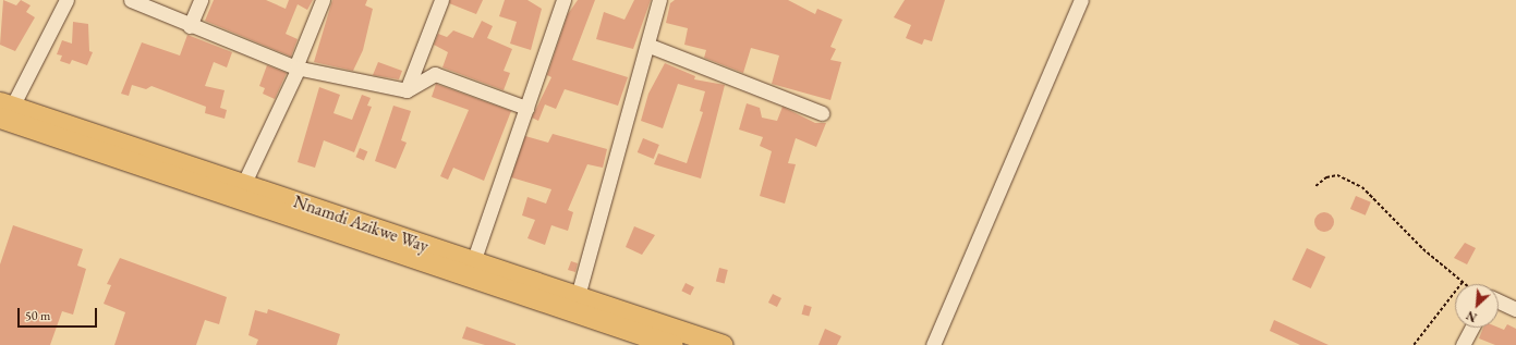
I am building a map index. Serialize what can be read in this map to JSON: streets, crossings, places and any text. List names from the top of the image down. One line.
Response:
{"streets":{"highway":["Nnamdi Azikwe Way"]},"scale_bar":"50 m","north":"bottom left"}
